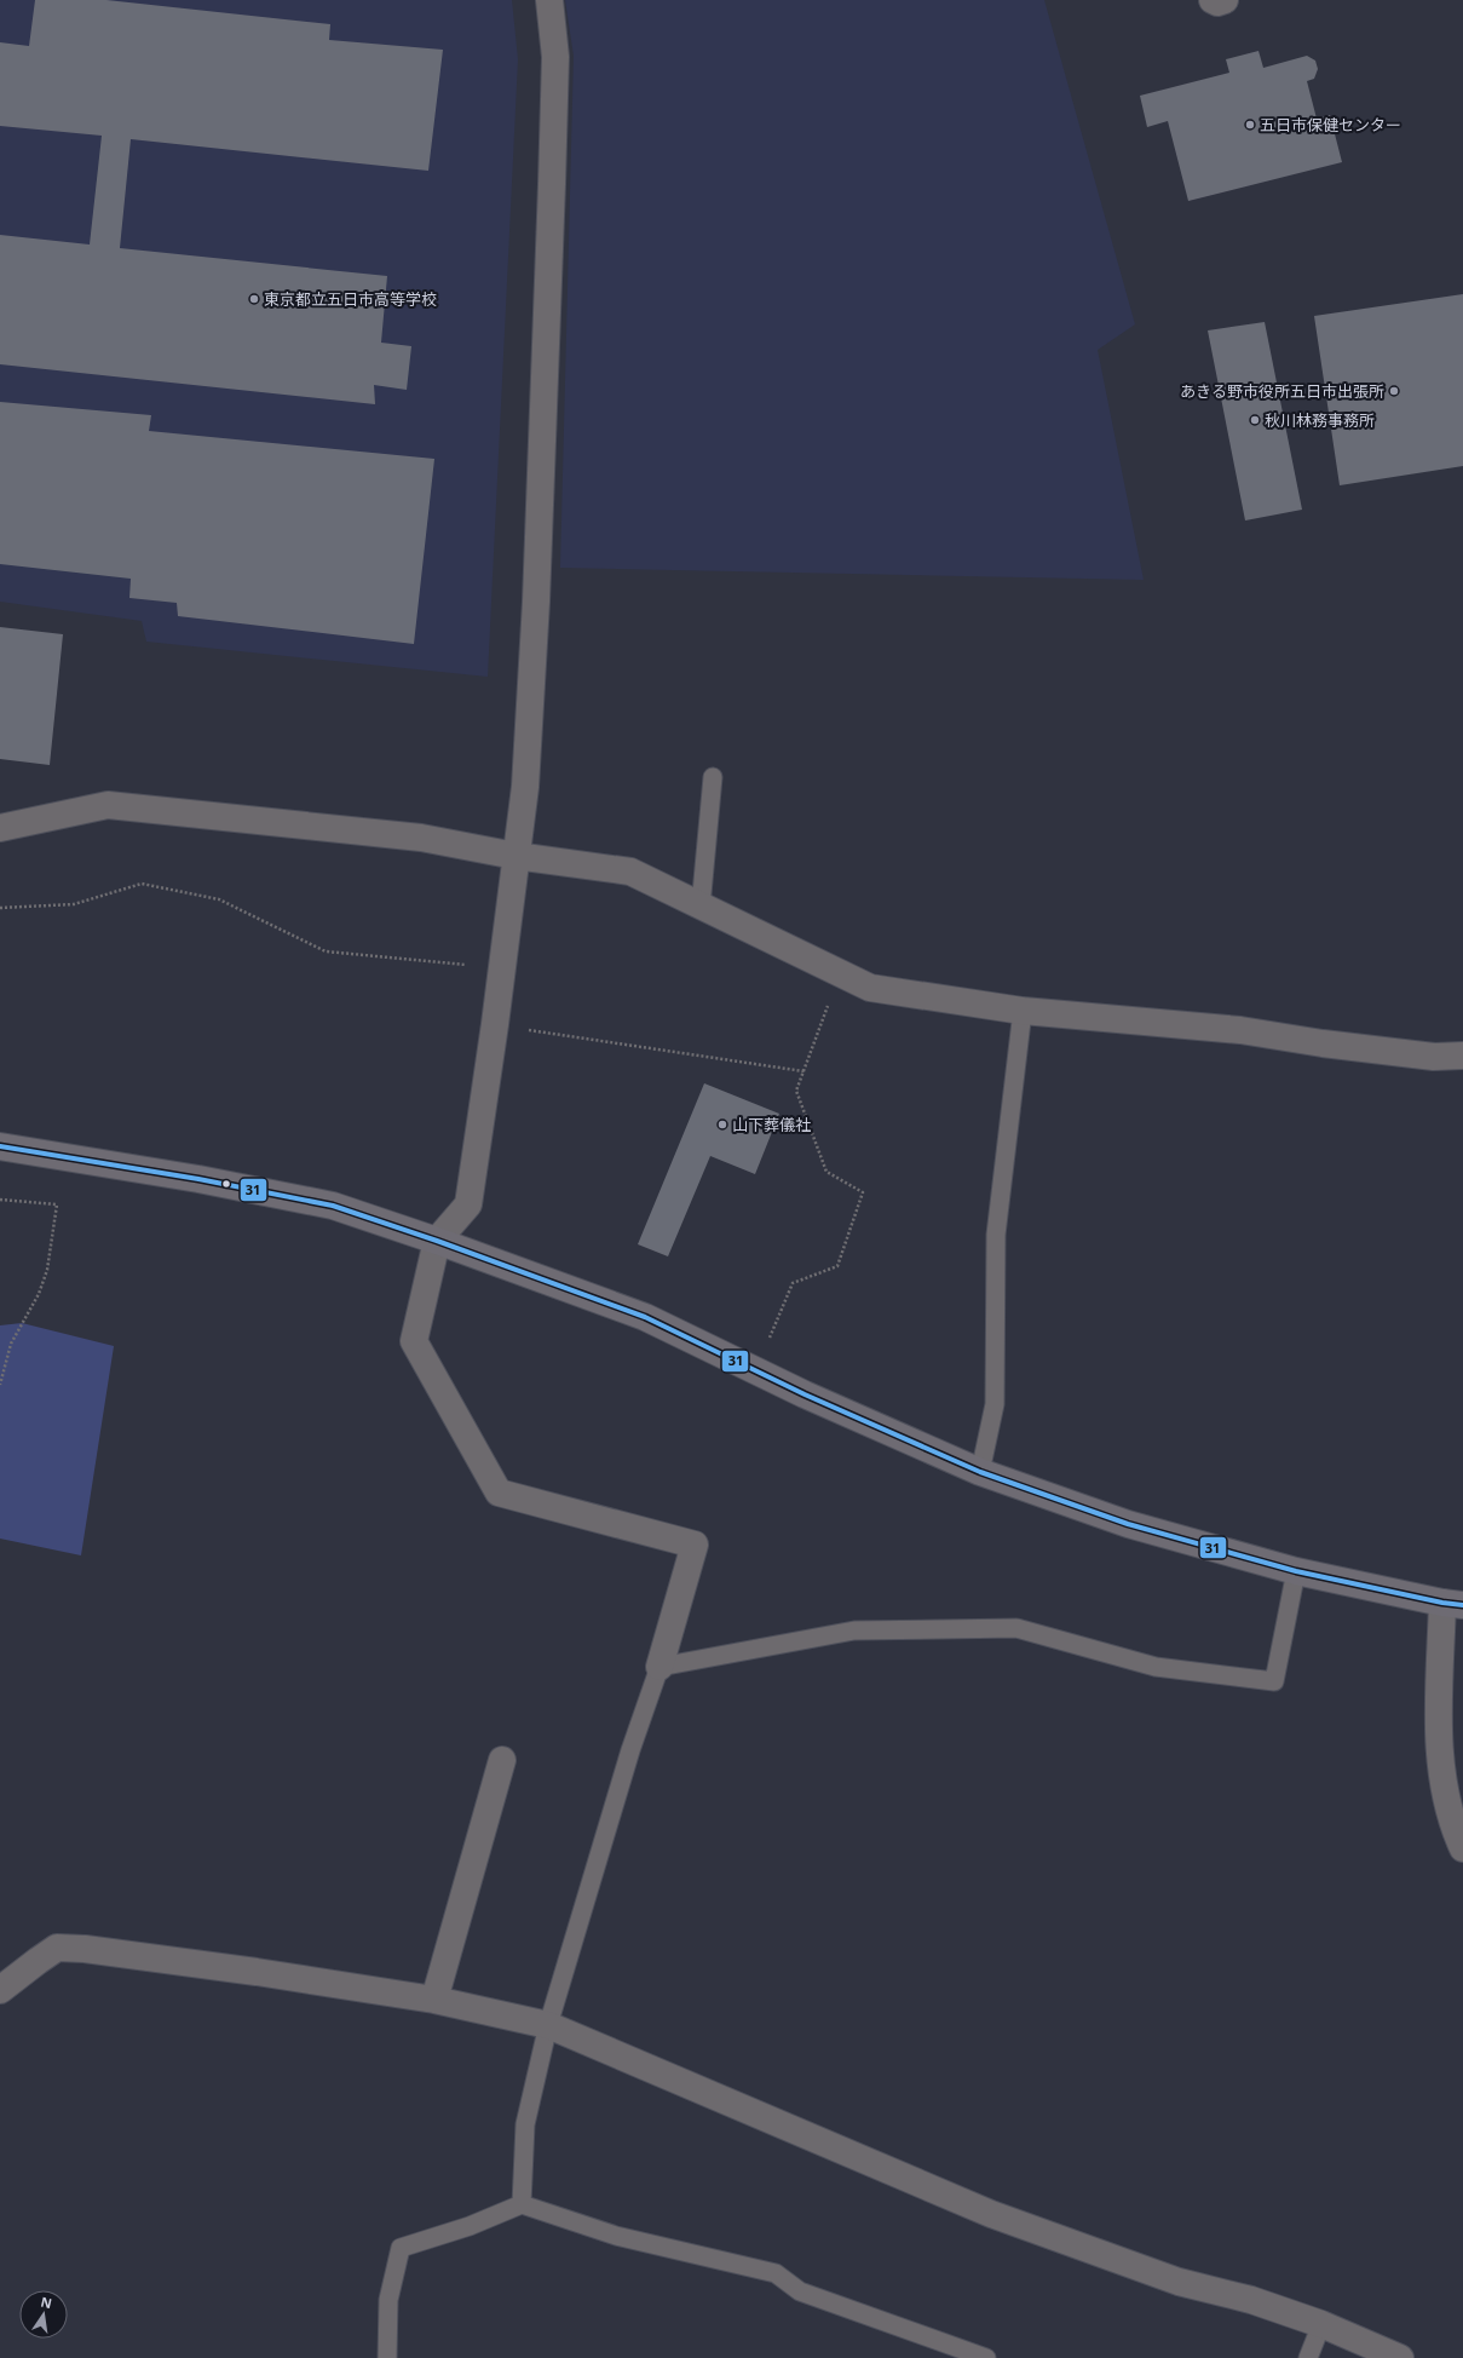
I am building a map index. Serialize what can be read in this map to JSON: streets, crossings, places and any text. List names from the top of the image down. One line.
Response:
{"places":["五日市保健センター","東京都立五日市高等学校","あきる野市役所五日市出張所","秋川林務事務所","山下葬儀社"],"lines":["transit line 31"],"north":"top"}
